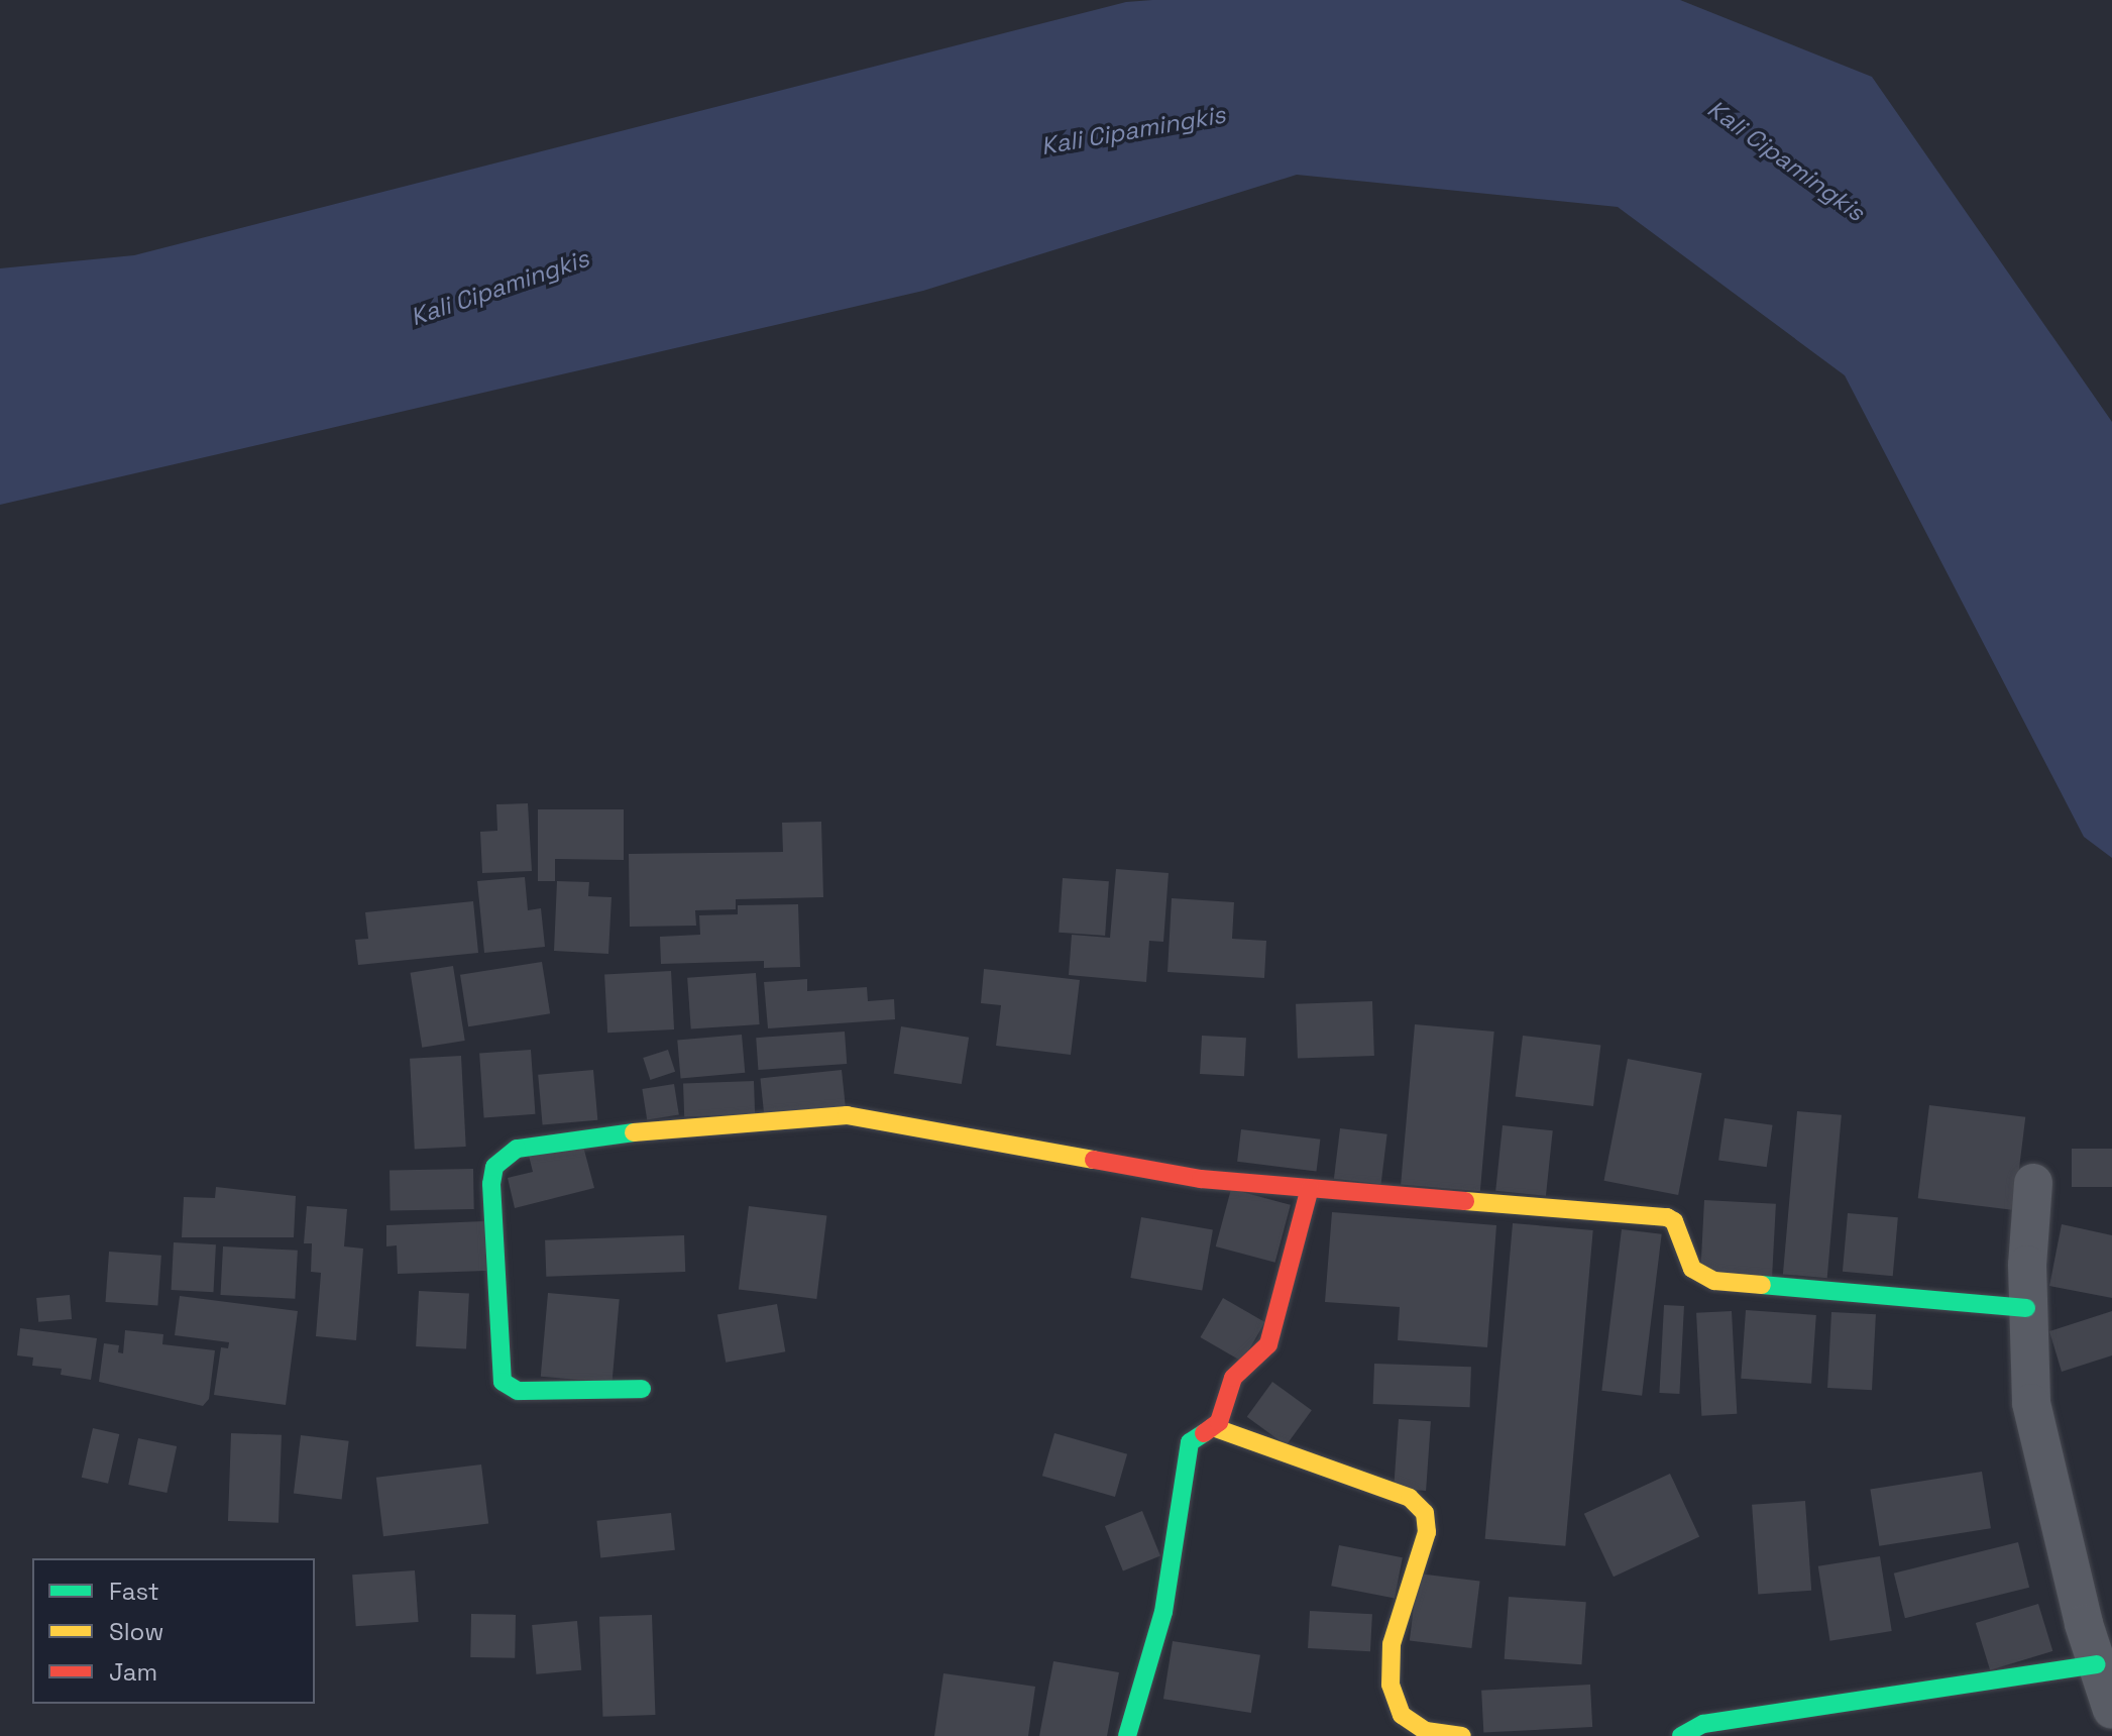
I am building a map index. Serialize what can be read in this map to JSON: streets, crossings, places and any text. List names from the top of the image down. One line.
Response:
{"water":["Kali Cipamingkis"],"legend":["Fast","Slow","Jam"]}
